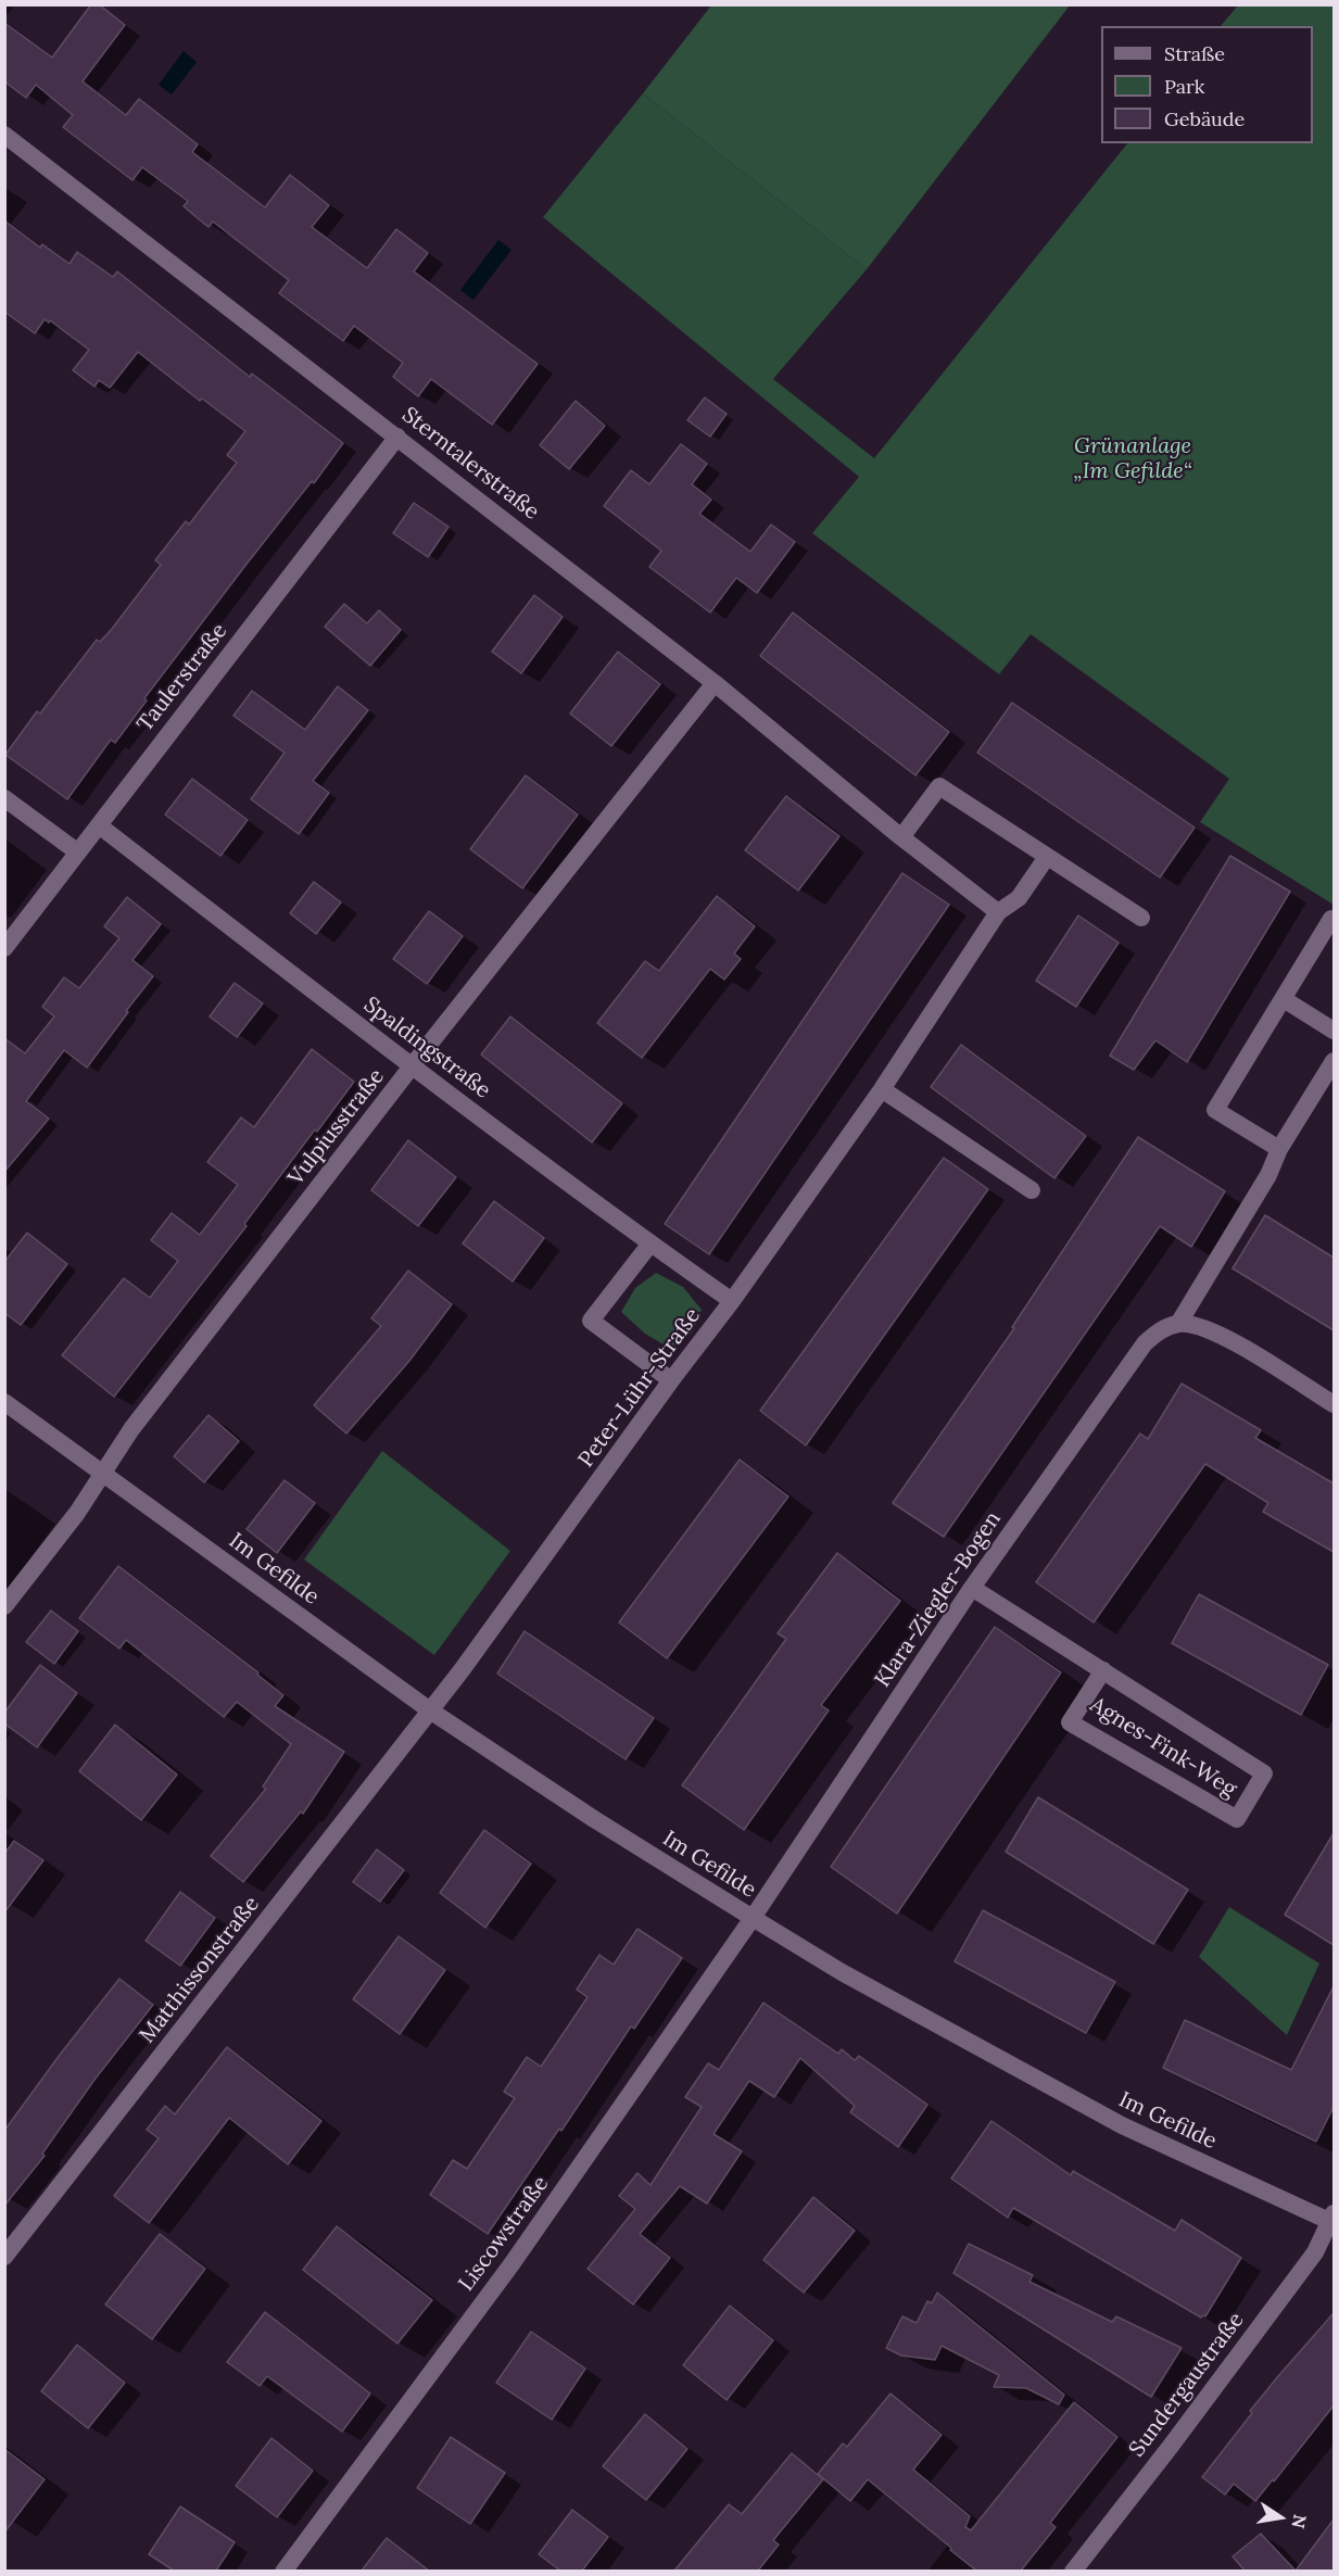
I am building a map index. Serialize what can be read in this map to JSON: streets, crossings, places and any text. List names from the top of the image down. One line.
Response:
{"streets":{"street":["Sterntalerstraße","Taulerstraße","Spaldingstraße","Vulpiusstraße","Peter-Lühr-Straße","Im Gefilde","Klara-Ziegler-Bogen","Agnes-Fink-Weg","Matthissonstraße","Liscowstraße","Sundergaustraße"]},"crossings":[["Sterntalerstraße","Taulerstraße"],["Sterntalerstraße","Vulpiusstraße"],["Sterntalerstraße","Peter-Lühr-Straße"],["Taulerstraße","Spaldingstraße"],["Spaldingstraße","Vulpiusstraße"],["Spaldingstraße","Peter-Lühr-Straße"],["Vulpiusstraße","Im Gefilde"],["Peter-Lühr-Straße","Im Gefilde"],["Peter-Lühr-Straße","Matthissonstraße"],["Im Gefilde","Klara-Ziegler-Bogen"],["Im Gefilde","Matthissonstraße"],["Im Gefilde","Liscowstraße"],["Im Gefilde","Sundergaustraße"],["Klara-Ziegler-Bogen","Agnes-Fink-Weg"],["Klara-Ziegler-Bogen","Liscowstraße"]],"parks":["Grünanlage „Im Gefilde“"],"legend":["Straße","Park","Gebäude"],"north":"right"}
